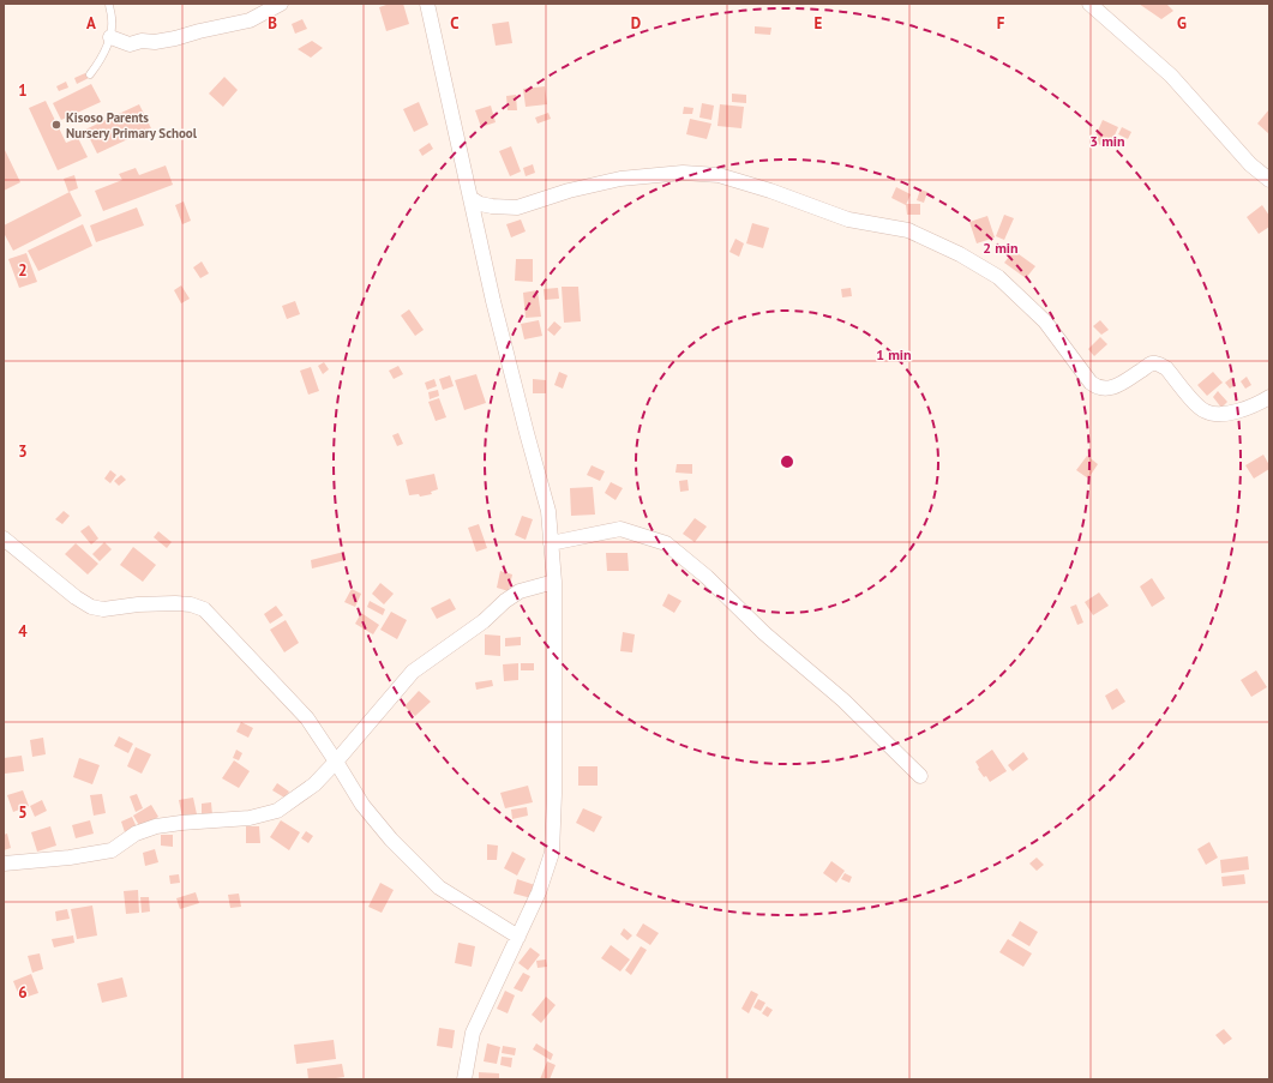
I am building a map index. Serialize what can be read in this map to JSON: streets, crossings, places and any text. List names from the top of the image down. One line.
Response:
{"places":["Kisoso Parents Nursery Primary School"],"grid":{"columns":["A","B","C","D","E","F","G"],"rows":["1","2","3","4","5","6"]},"rings":["3 min","2 min","1 min"]}
